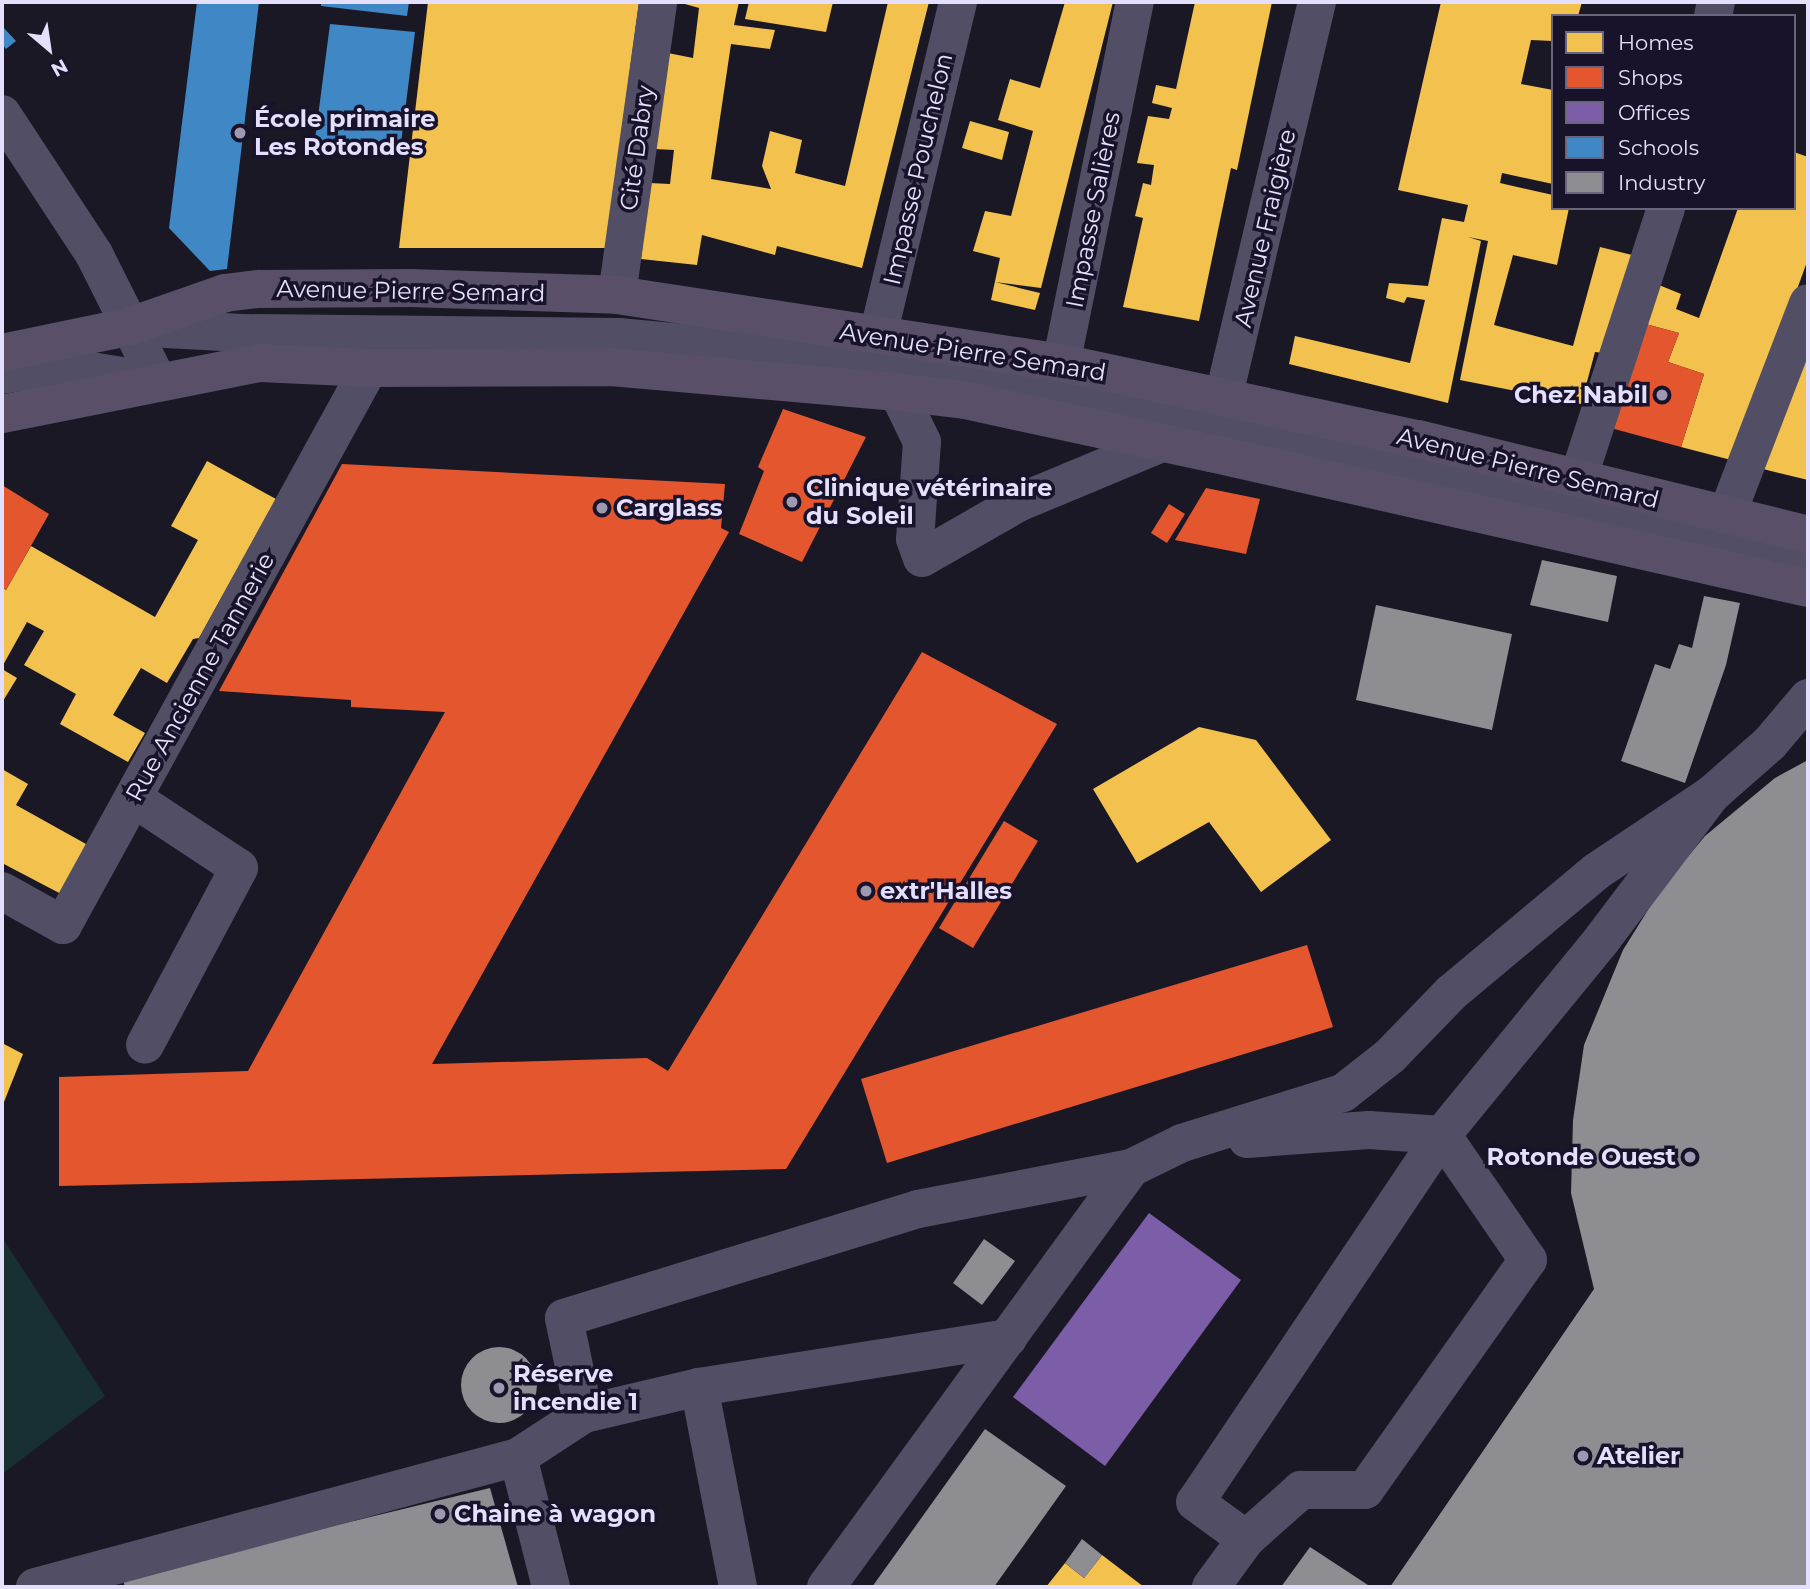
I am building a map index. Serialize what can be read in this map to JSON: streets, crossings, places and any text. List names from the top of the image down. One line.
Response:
{"streets":{"main road":["Avenue Pierre Semard"],"street":["Cité Dabry","Impasse Pouchelon","Impasse Salières","Avenue Fraigière","Rue Ancienne Tannerie"]},"crossings":[["Cité Dabry","Avenue Pierre Semard"],["Impasse Pouchelon","Avenue Pierre Semard"],["Impasse Salières","Avenue Pierre Semard"],["Avenue Fraigière","Avenue Pierre Semard"],["Avenue Pierre Semard","Rue Ancienne Tannerie"]],"places":["École primaire Les Rotondes","Chez Nabil","Clinique vétérinaire du Soleil","Carglass","extr'Halles","Rotonde Ouest","Réserve incendie 1","Atelier","Chaine à wagon"],"legend":["Homes","Shops","Offices","Schools","Industry"],"north":"bottom right"}
